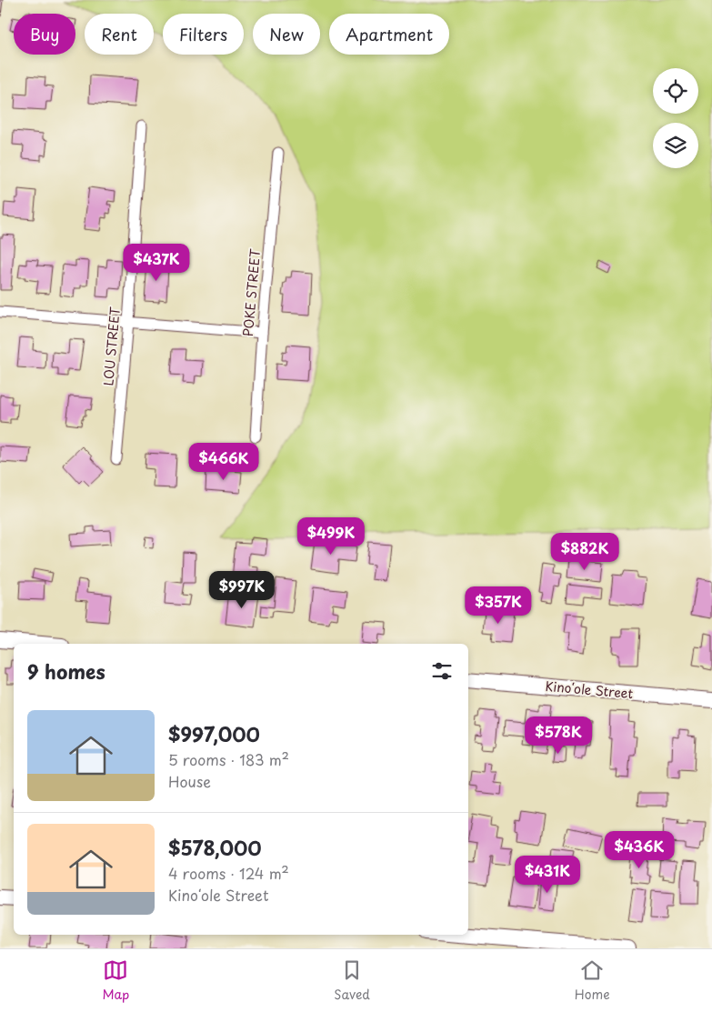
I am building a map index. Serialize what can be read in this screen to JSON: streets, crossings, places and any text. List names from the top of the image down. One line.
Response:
{"streets":{"street":["POKE STREET","LOU STREET","Kinoʻole Street"]},"page":{"chip":["Buy","Rent","Filters","New","Apartment"],"price":["$437K","$466K","$499K","$882K","$997K","$357K","$578K","$436K","$431K"],"heading":"9 homes","list":[{"name":"$997,000","note":"5 rooms · 183 m² · House"},{"name":"$578,000","note":"4 rooms · 124 m² · Kinoʻole Street"}],"tabs":["Map","Saved","Home"]}}
